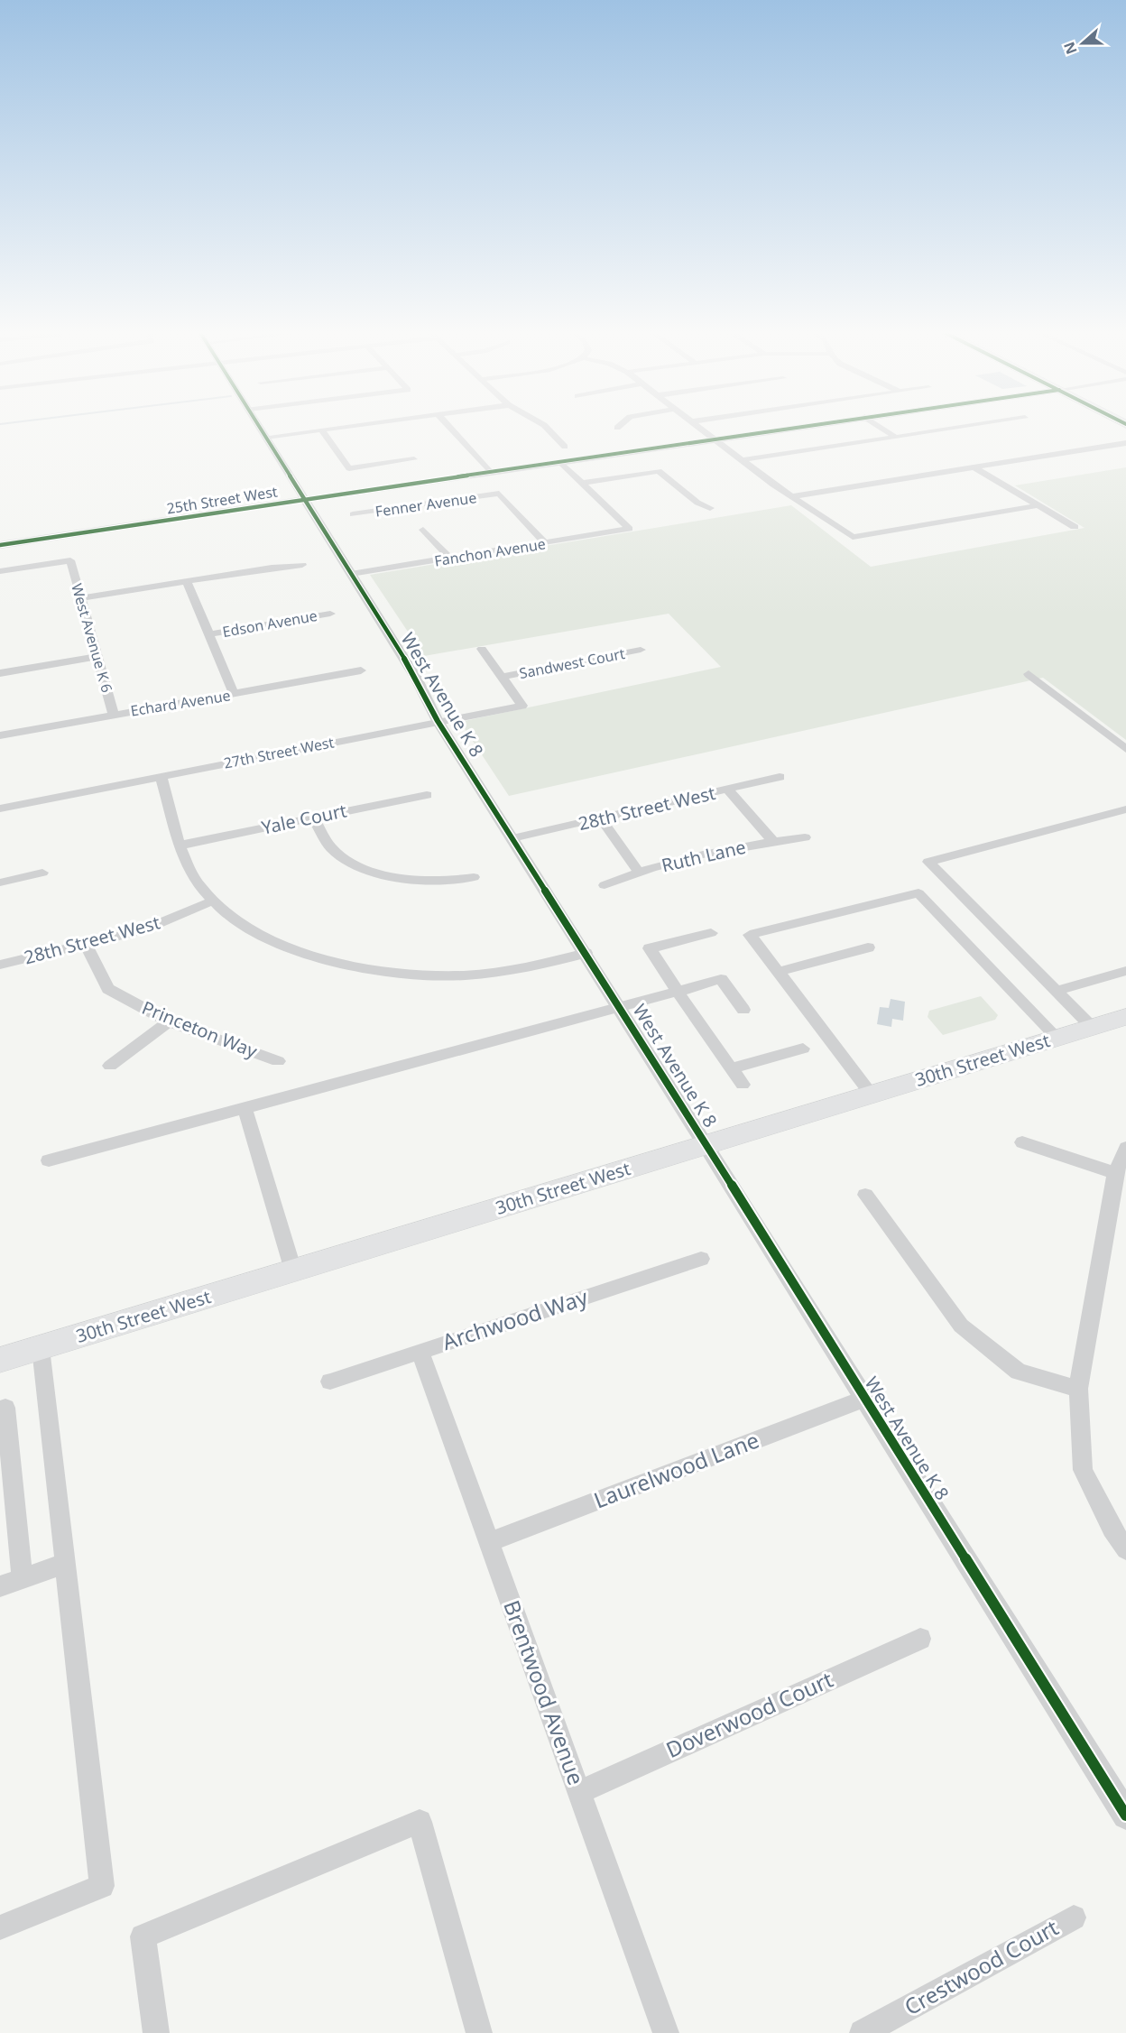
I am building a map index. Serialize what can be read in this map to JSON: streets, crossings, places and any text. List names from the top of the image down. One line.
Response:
{"streets":{"main road":["30th Street West"],"street":["25th Street West","Fenner Avenue","Fanchon Avenue","Edson Avenue","West Avenue K 6","Sandwest Court","West Avenue K 8","Echard Avenue","27th Street West","28th Street West","Yale Court","Ruth Lane","Princeton Way","Archwood Way","Laurelwood Lane","Brentwood Avenue","Doverwood Court","Crestwood Court"]},"crossings":[["25th Street West","West Avenue K 8"],["Fenner Avenue","Fanchon Avenue"],["Fanchon Avenue","West Avenue K 8"],["West Avenue K 6","Echard Avenue"],["Sandwest Court","27th Street West"],["West Avenue K 8","27th Street West"],["West Avenue K 8","28th Street West"],["West Avenue K 8","30th Street West"],["West Avenue K 8","Laurelwood Lane"],["28th Street West","Princeton Way"],["Archwood Way","Brentwood Avenue"],["Laurelwood Lane","Brentwood Avenue"],["Brentwood Avenue","Doverwood Court"]],"north":"left"}
